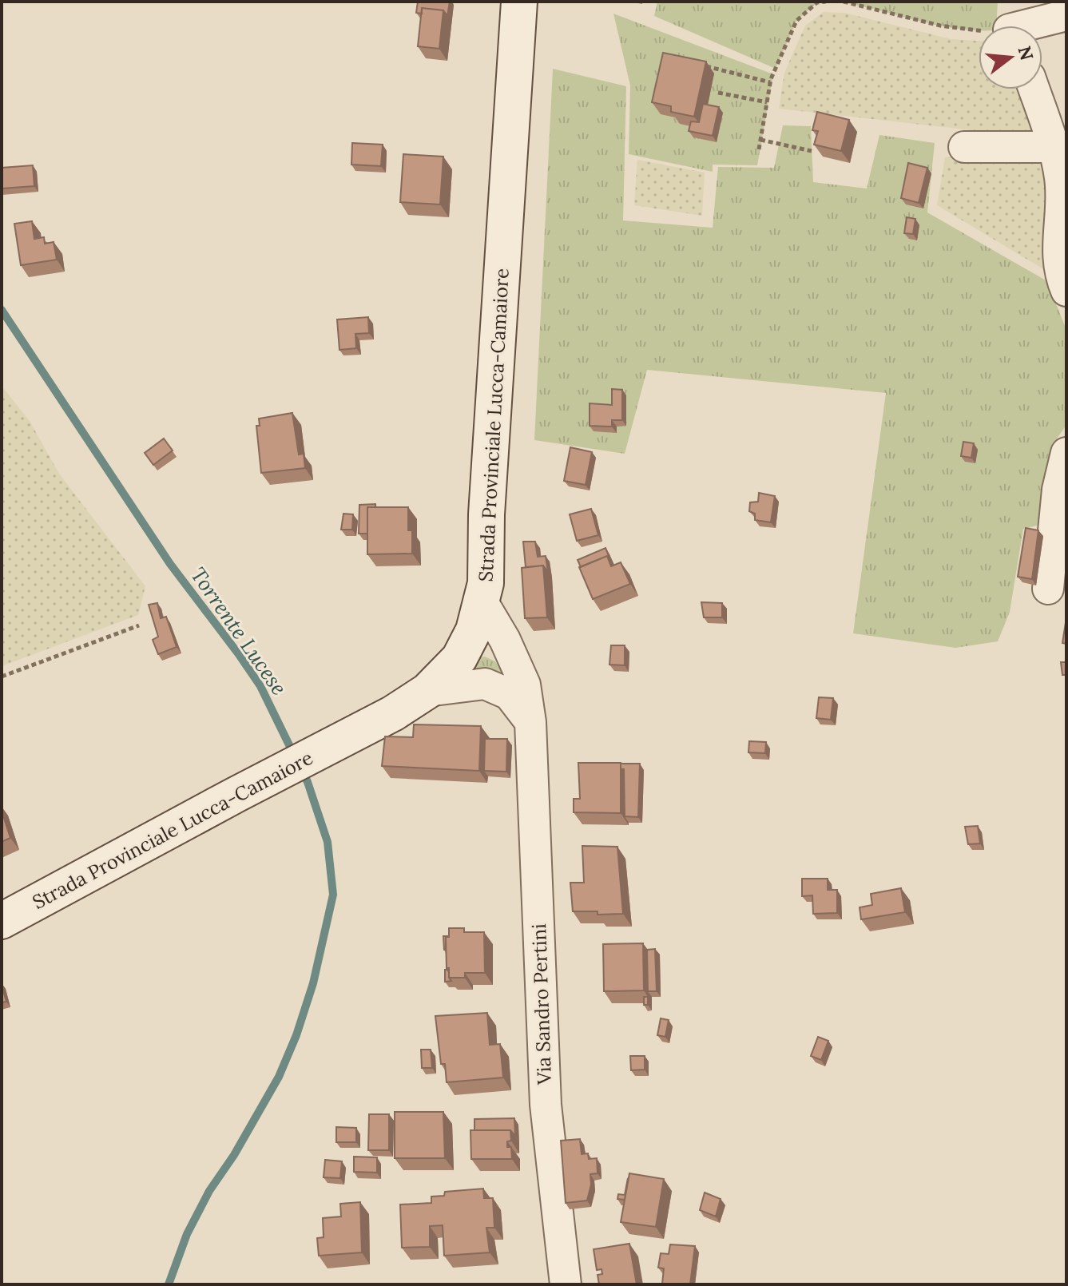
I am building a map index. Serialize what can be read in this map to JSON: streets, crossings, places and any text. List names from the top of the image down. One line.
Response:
{"streets":{"main road":["Strada Provinciale Lucca-Camaiore"],"street":["Via Sandro Pertini"]},"crossings":[["Strada Provinciale Lucca-Camaiore","Via Sandro Pertini"]],"water":["Torrente Lucese"],"north":"right"}
